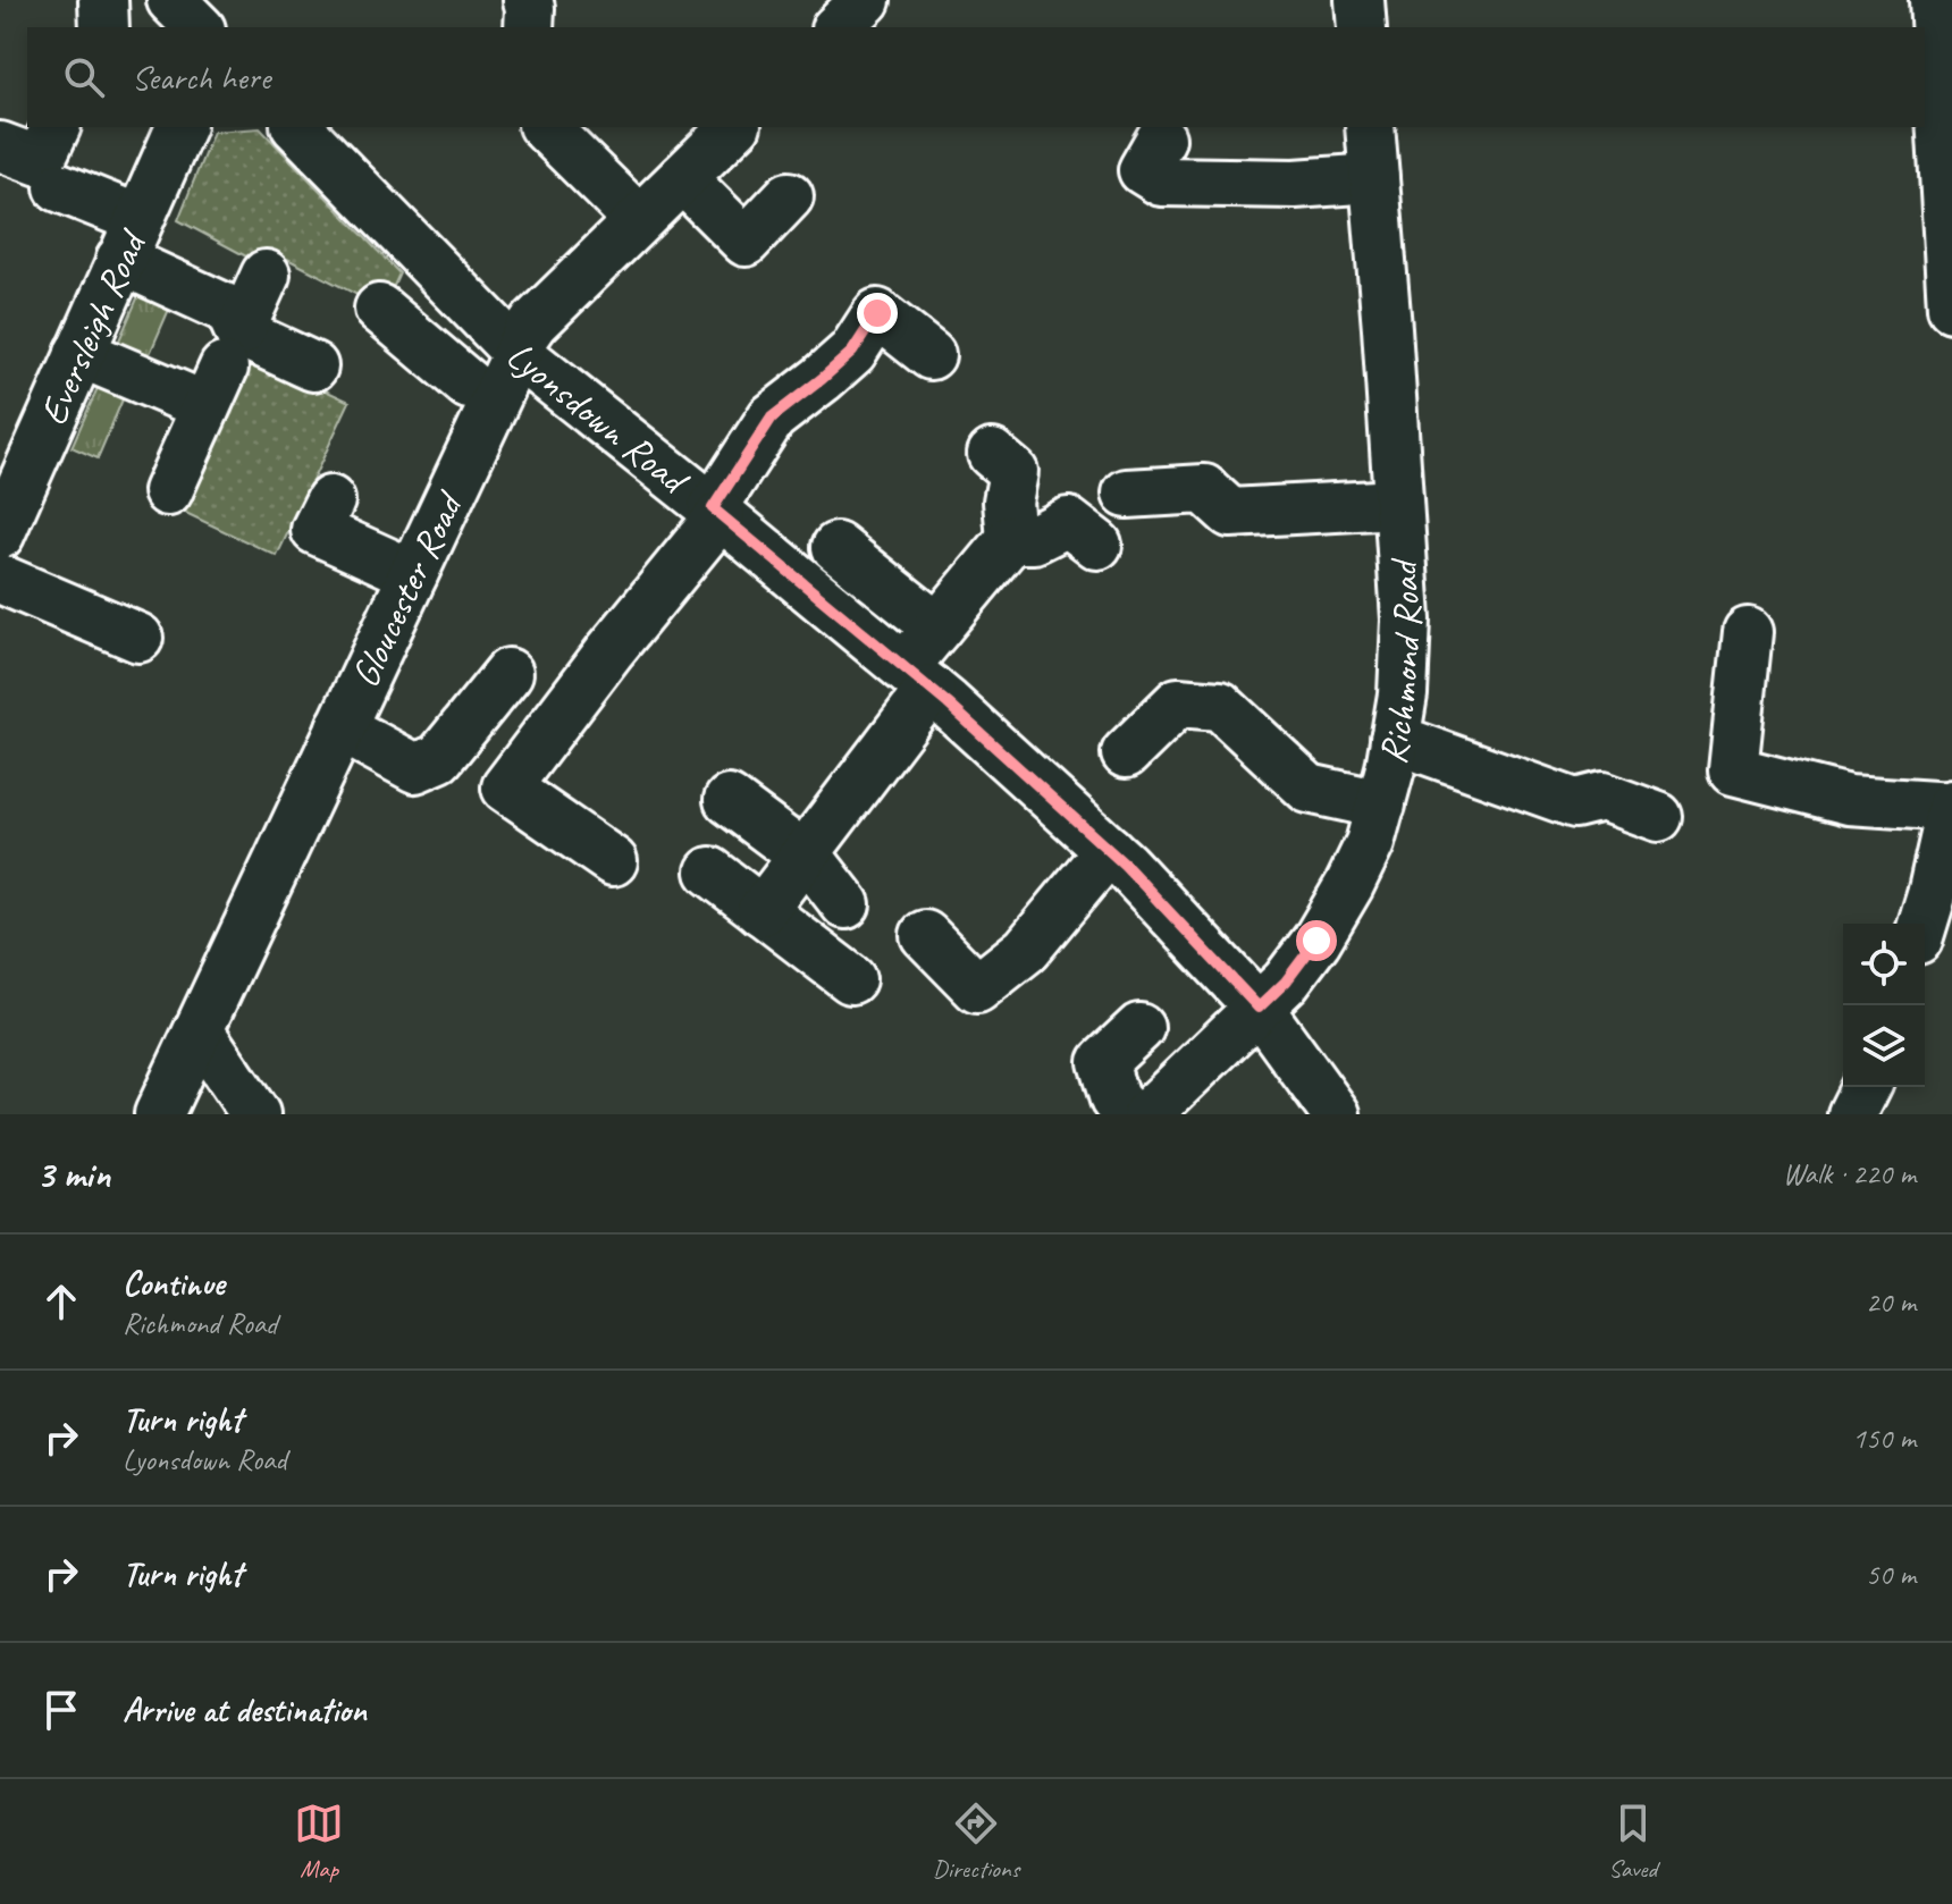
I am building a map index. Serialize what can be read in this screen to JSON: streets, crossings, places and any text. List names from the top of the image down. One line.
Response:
{"streets":{"street":["Eversleigh Road","Lyonsdown Road","Gloucester Road","Richmond Road"]},"crossings":[["Lyonsdown Road","Gloucester Road"],["Lyonsdown Road","Richmond Road"]],"page":{"search":"Search here","heading":["3 min","Walk · 220 m"],"list":[["Continue","Richmond Road","20 m"],["Turn right","Lyonsdown Road","150 m"],["Turn right","50 m"],"Arrive at destination"],"nav":["Map","Directions","Saved"]}}
